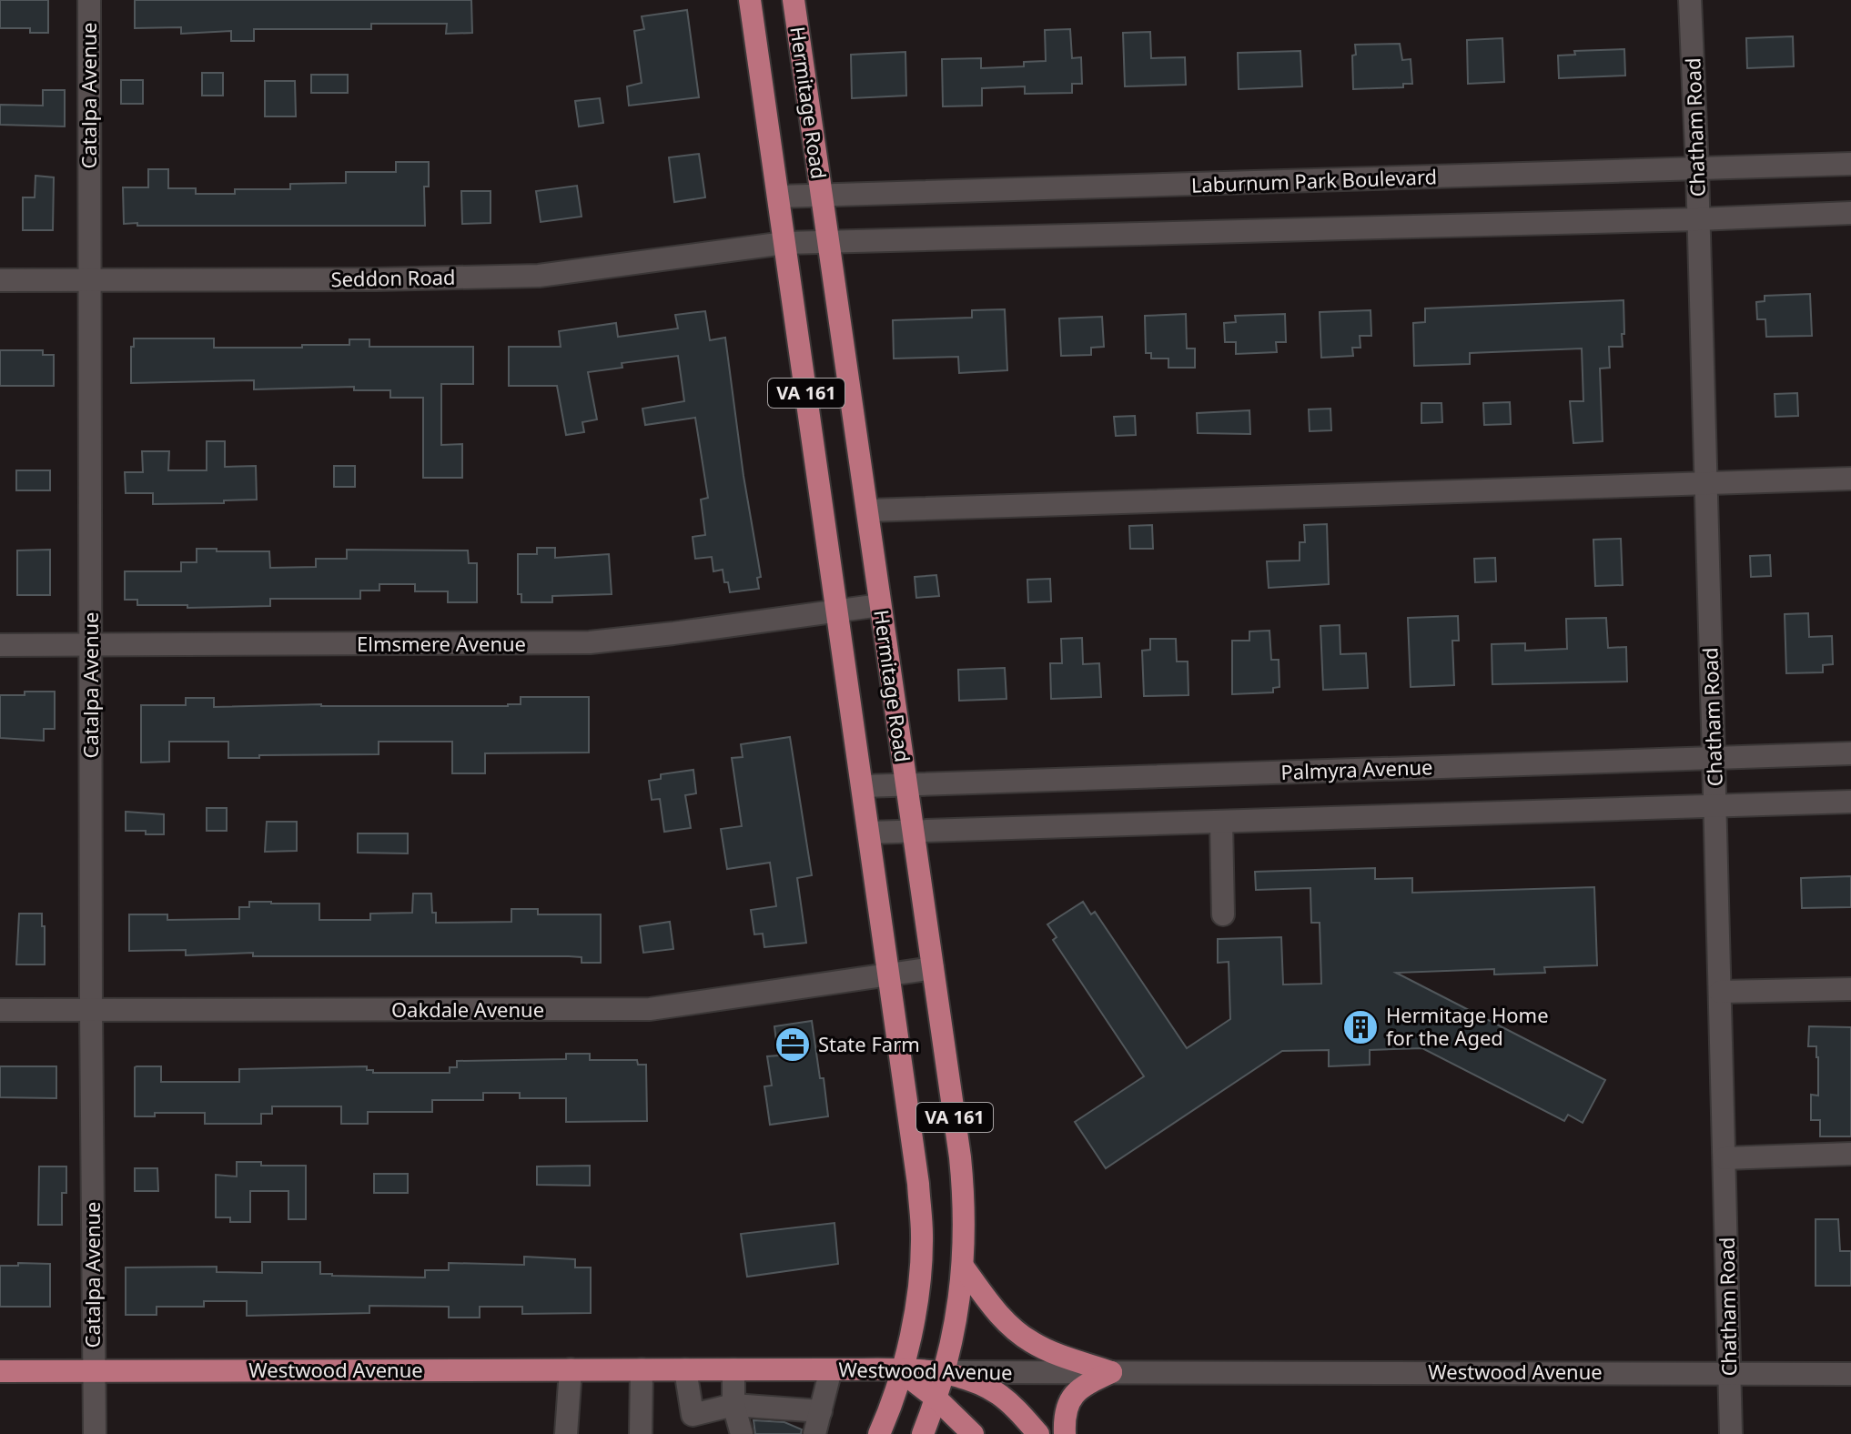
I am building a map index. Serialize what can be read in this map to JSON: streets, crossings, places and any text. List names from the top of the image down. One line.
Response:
{"streets":{"main road":["Hermitage Road","VA 161","Westwood Avenue"],"street":["Catalpa Avenue","Chatham Road","Laburnum Park Boulevard","Seddon Road","Elmsmere Avenue","Palmyra Avenue","Oakdale Avenue"]},"crossings":[["Catalpa Avenue","Seddon Road"],["Catalpa Avenue","Elmsmere Avenue"],["Catalpa Avenue","Oakdale Avenue"],["Catalpa Avenue","Westwood Avenue"],["Hermitage Road","Laburnum Park Boulevard"],["Hermitage Road","VA 161"],["Hermitage Road","Elmsmere Avenue"],["Hermitage Road","Palmyra Avenue"],["Hermitage Road","Oakdale Avenue"],["Hermitage Road","Westwood Avenue"],["Chatham Road","Laburnum Park Boulevard"],["Chatham Road","Palmyra Avenue"],["Chatham Road","Westwood Avenue"],["Laburnum Park Boulevard","VA 161"],["Seddon Road","VA 161"],["VA 161","Elmsmere Avenue"],["VA 161","Palmyra Avenue"],["VA 161","Oakdale Avenue"],["VA 161","Westwood Avenue"]],"places":{"building":["Hermitage Home for the Aged"],"office":["State Farm"]}}
